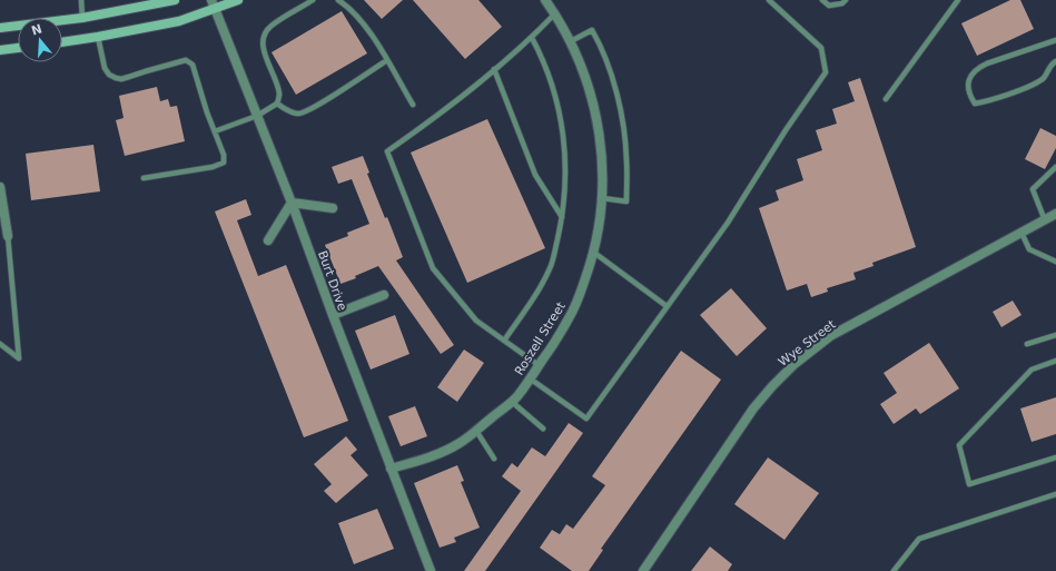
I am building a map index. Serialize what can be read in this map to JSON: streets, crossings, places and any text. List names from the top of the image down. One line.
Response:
{"streets":{"street":["Burt Drive","Roszell Street","Wye Street"]},"crossings":[["Burt Drive","Roszell Street"]],"north":"top"}
